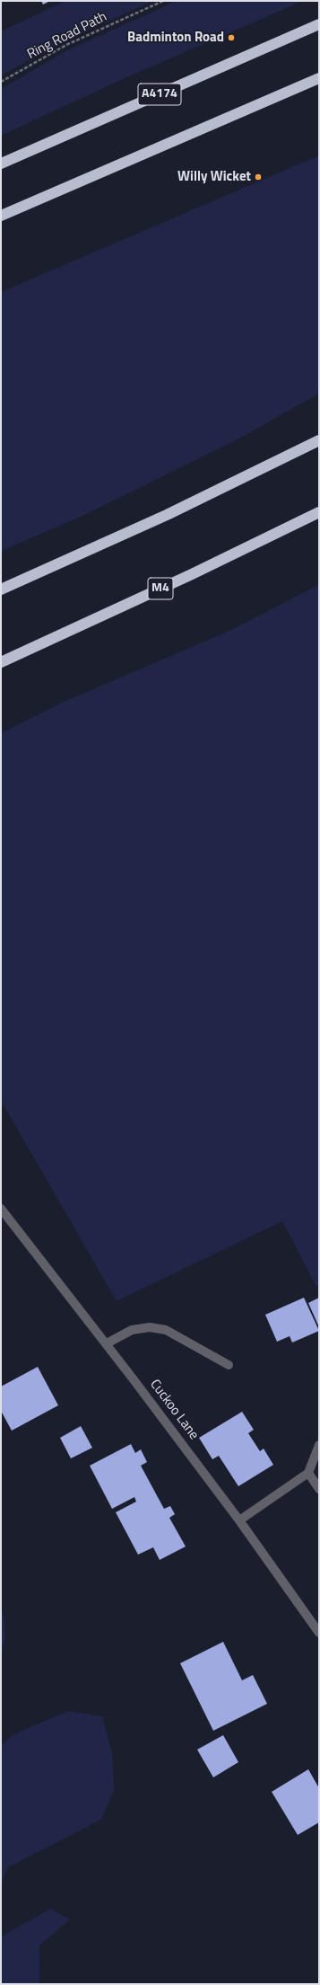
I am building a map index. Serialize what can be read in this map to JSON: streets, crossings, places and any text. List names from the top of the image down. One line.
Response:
{"streets":{"highway":["A4174","M4"],"street":["Cuckoo Lane"],"path":["Ring Road Path"]},"places":["Badminton Road","Willy Wicket"]}
